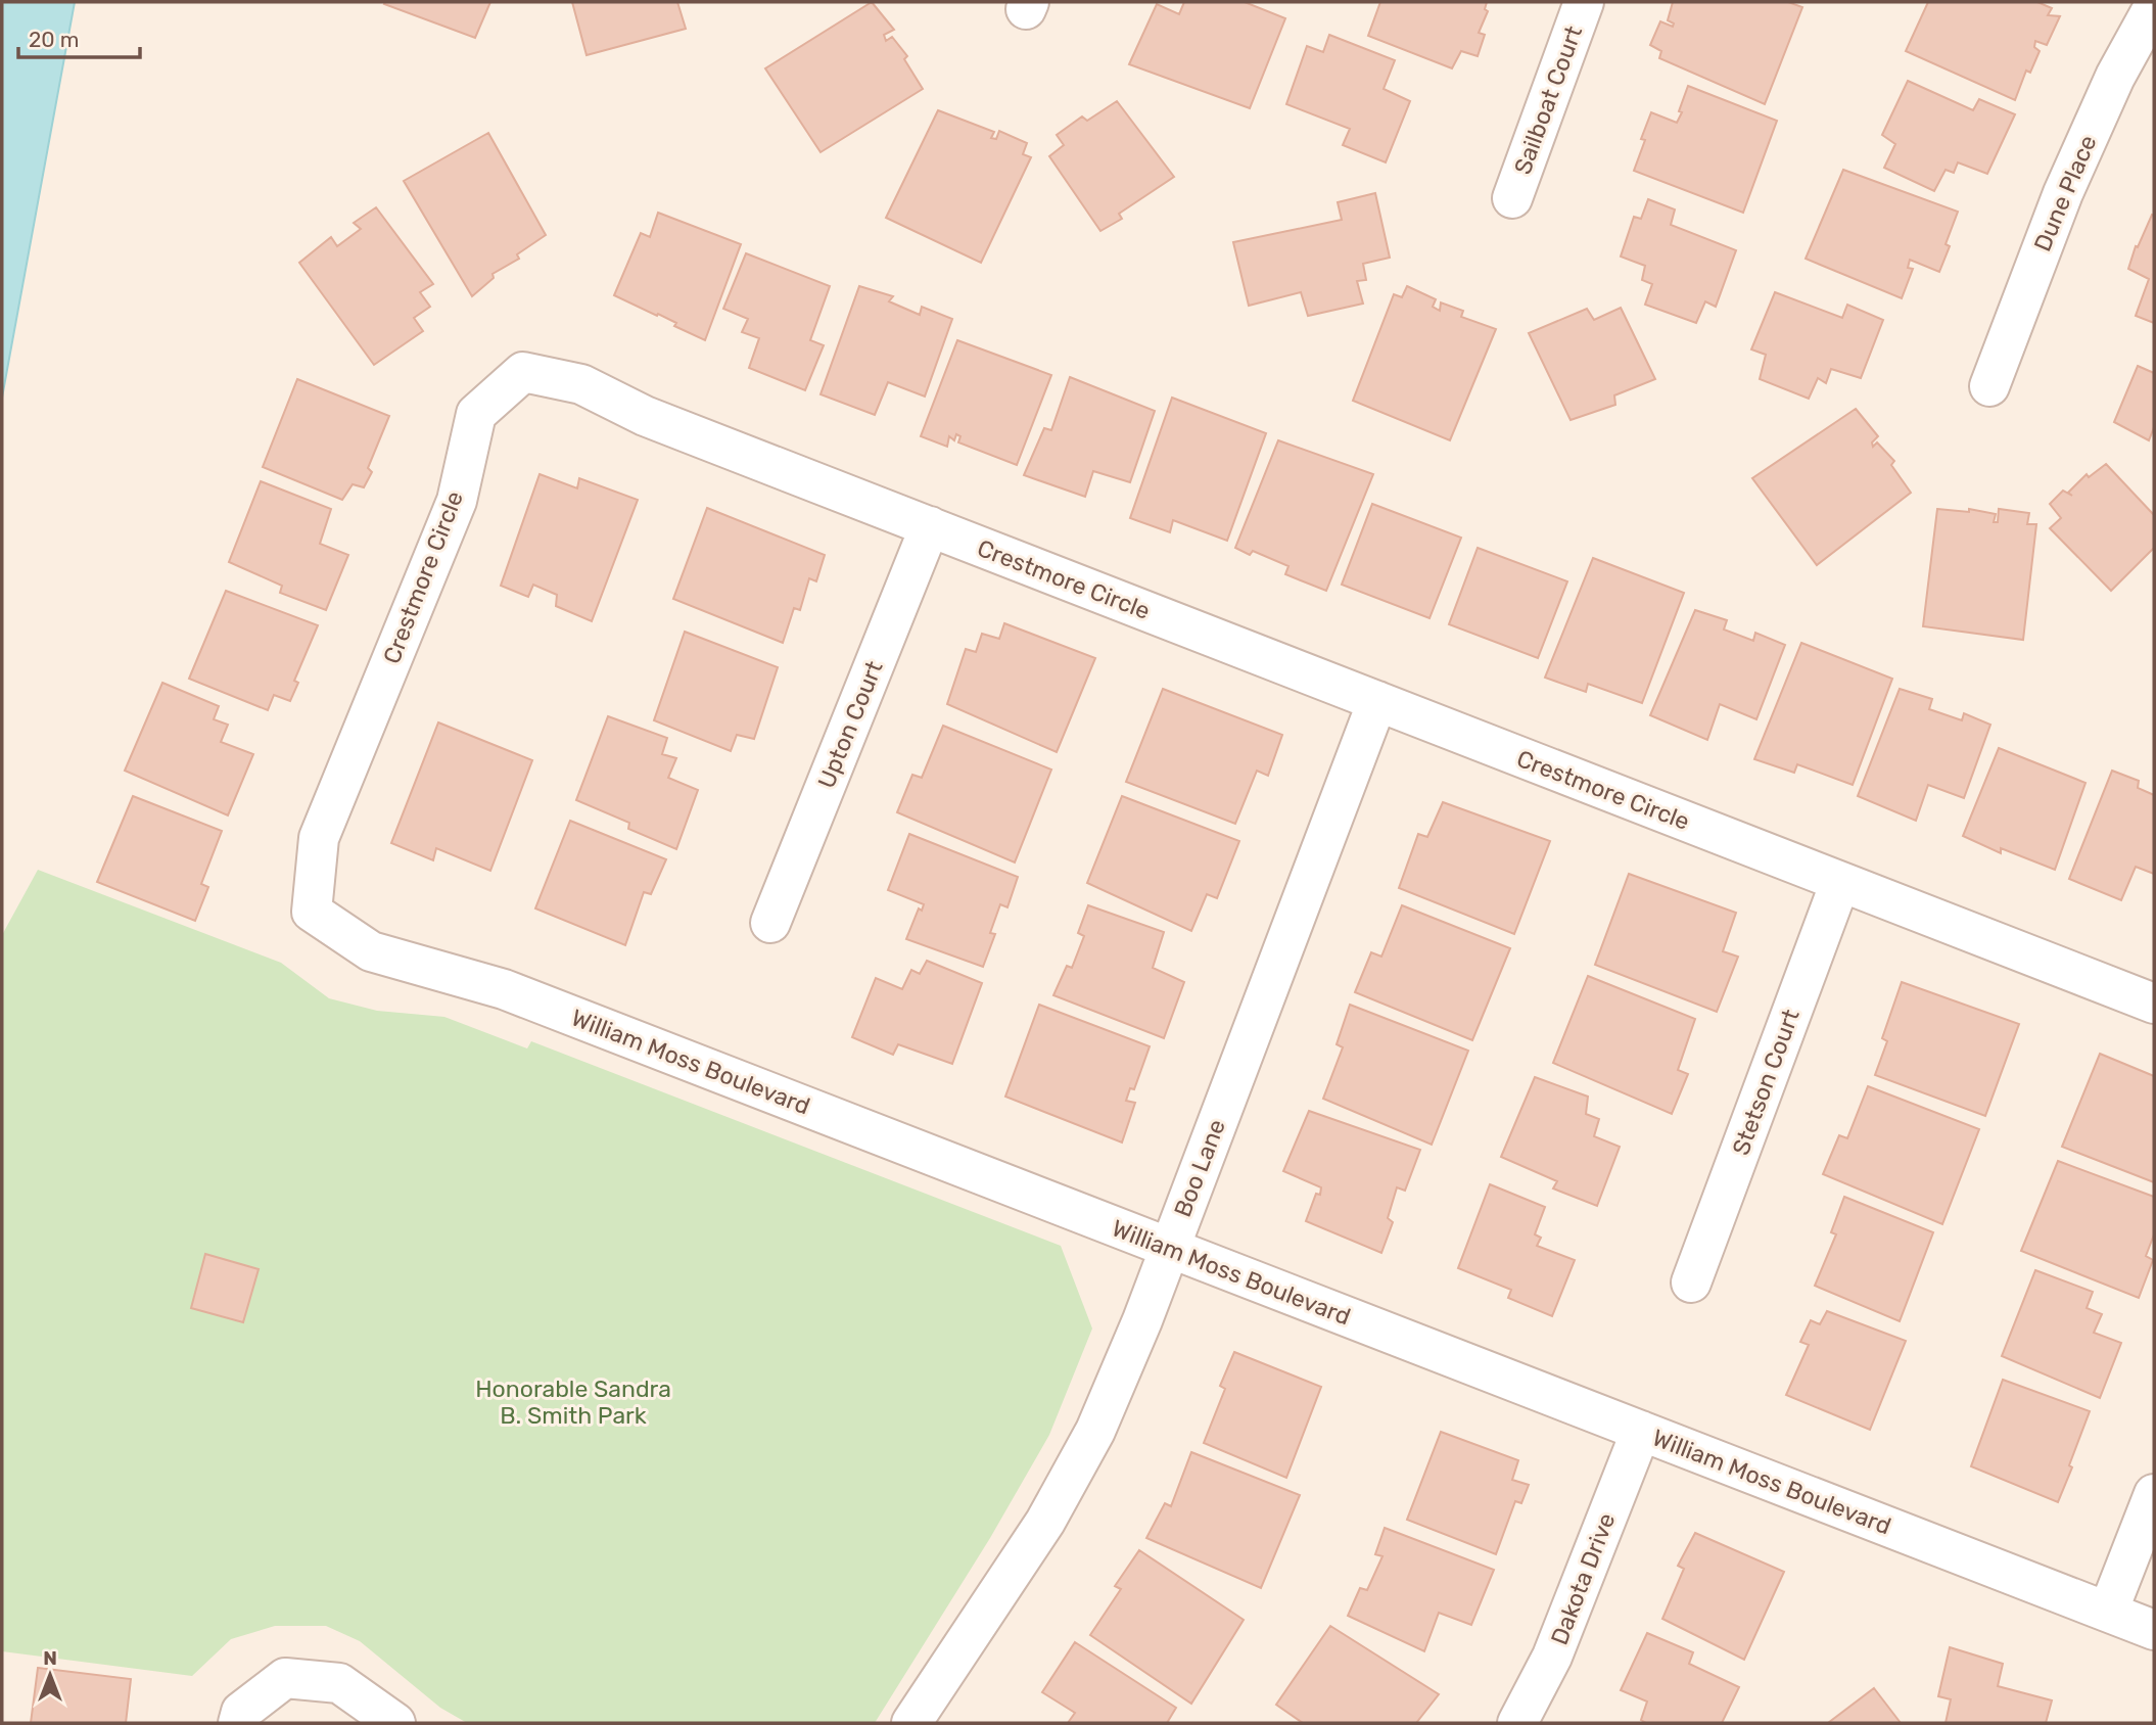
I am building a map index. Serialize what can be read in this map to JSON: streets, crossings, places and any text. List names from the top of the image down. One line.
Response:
{"streets":{"street":["Sailboat Court","Dune Place","Crestmore Circle","Upton Court","William Moss Boulevard","Stetson Court","Boo Lane","Dakota Drive"]},"crossings":[["Crestmore Circle","Upton Court"],["Crestmore Circle","William Moss Boulevard"],["Crestmore Circle","Stetson Court"],["Crestmore Circle","Boo Lane"],["William Moss Boulevard","Boo Lane"],["William Moss Boulevard","Dakota Drive"]],"parks":["Honorable Sandra B. Smith Park"],"scale_bar":"20 m","north":"top"}
